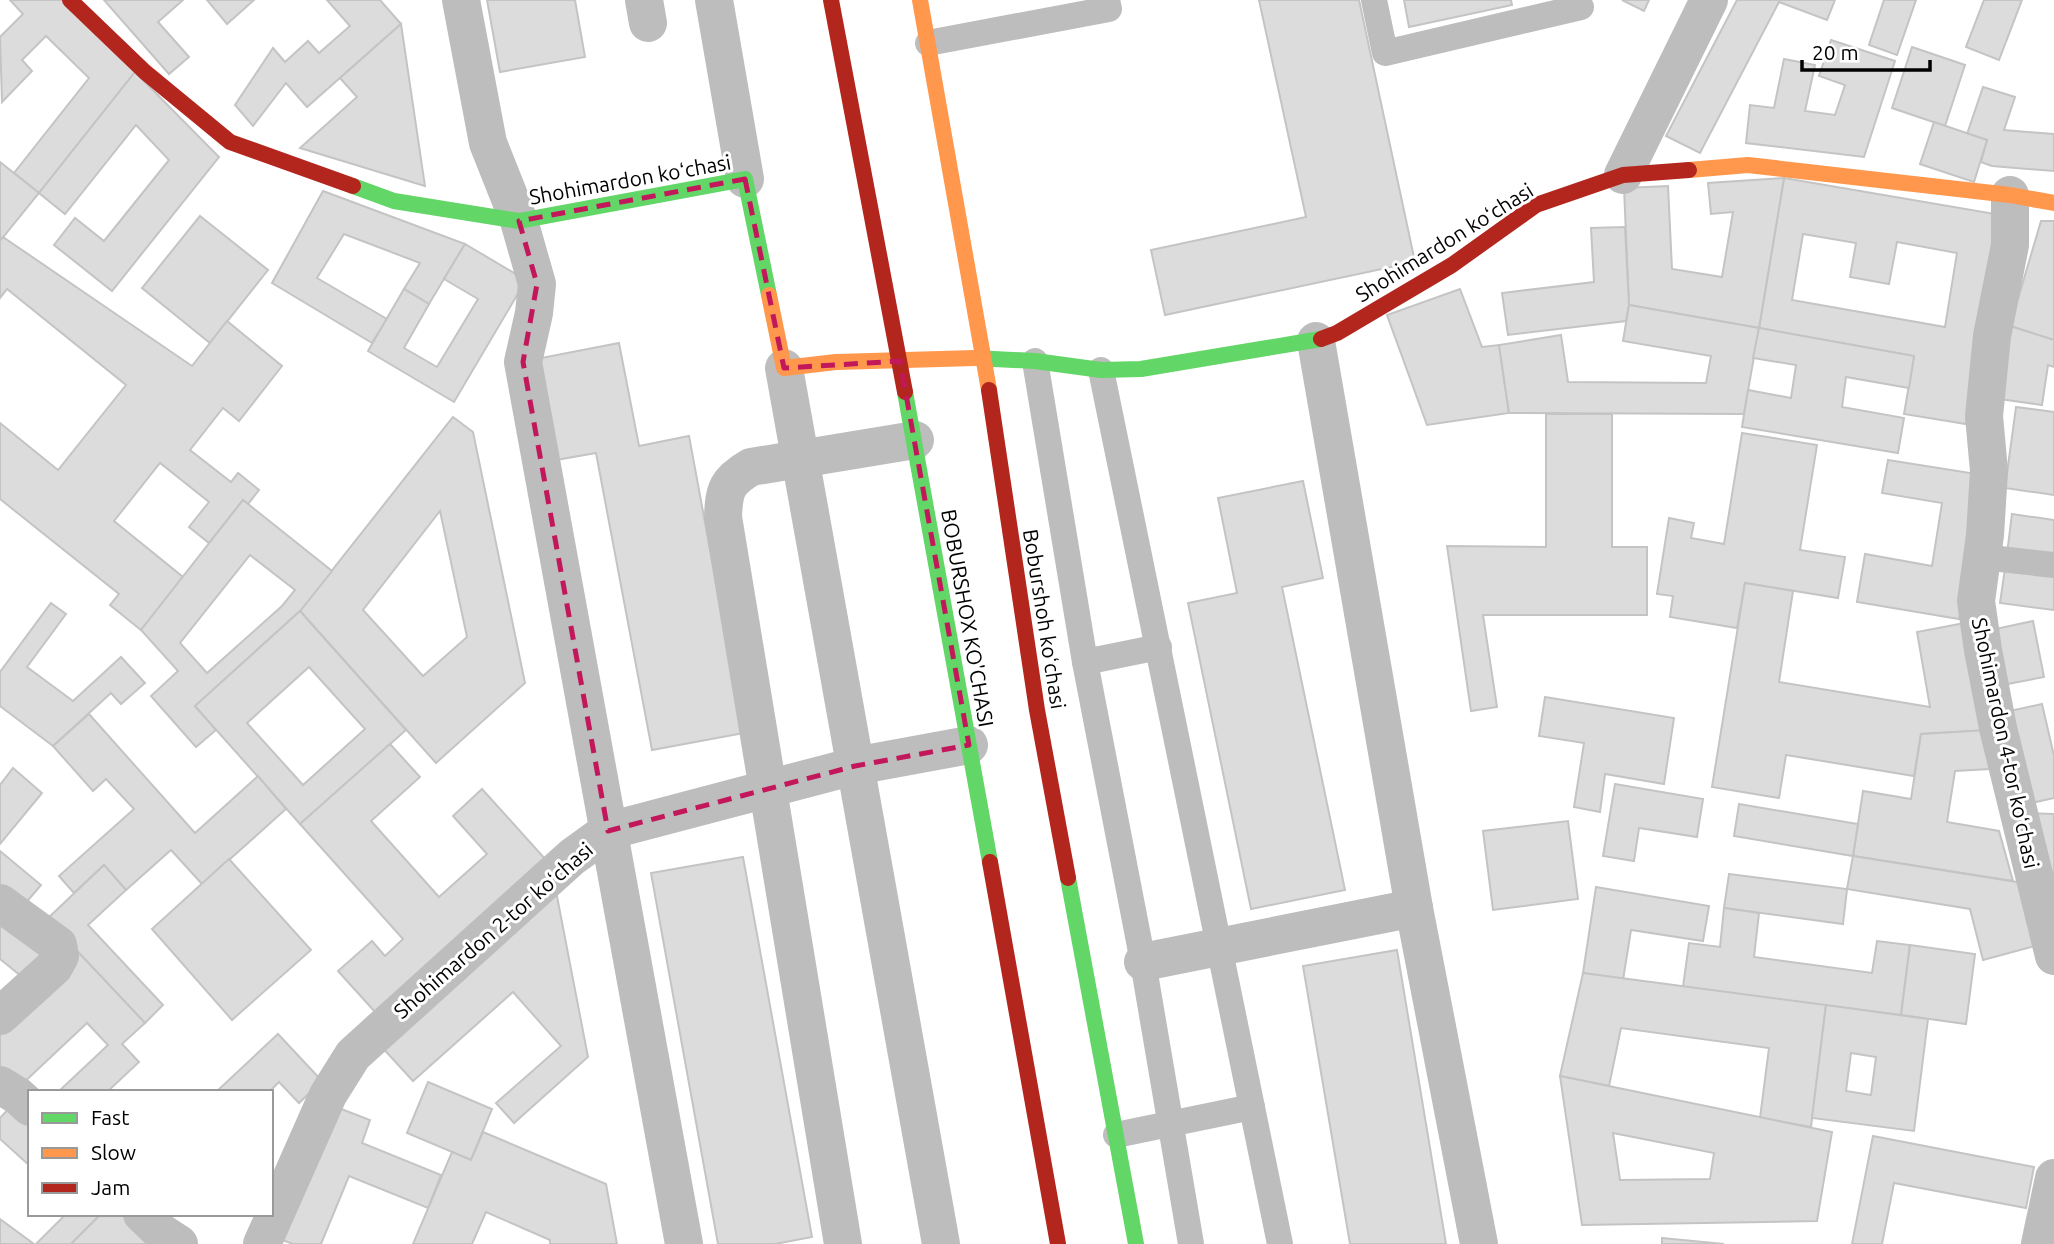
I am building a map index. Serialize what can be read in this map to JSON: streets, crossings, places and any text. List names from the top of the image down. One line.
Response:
{"streets":{"main road":["Shohimardon koʻchasi","BOBURSHOX KO'CHASI","Boburshoh koʻchasi"],"street":["Shohimardon 4-tor koʻchasi","Shohimardon 2-tor koʻchasi"]},"crossings":[["Shohimardon koʻchasi","BOBURSHOX KO'CHASI"],["Shohimardon koʻchasi","Boburshoh koʻchasi"],["Shohimardon koʻchasi","Shohimardon 4-tor koʻchasi"],["BOBURSHOX KO'CHASI","Shohimardon 2-tor koʻchasi"]],"legend":["Fast","Slow","Jam"],"scale_bar":"20 m"}
